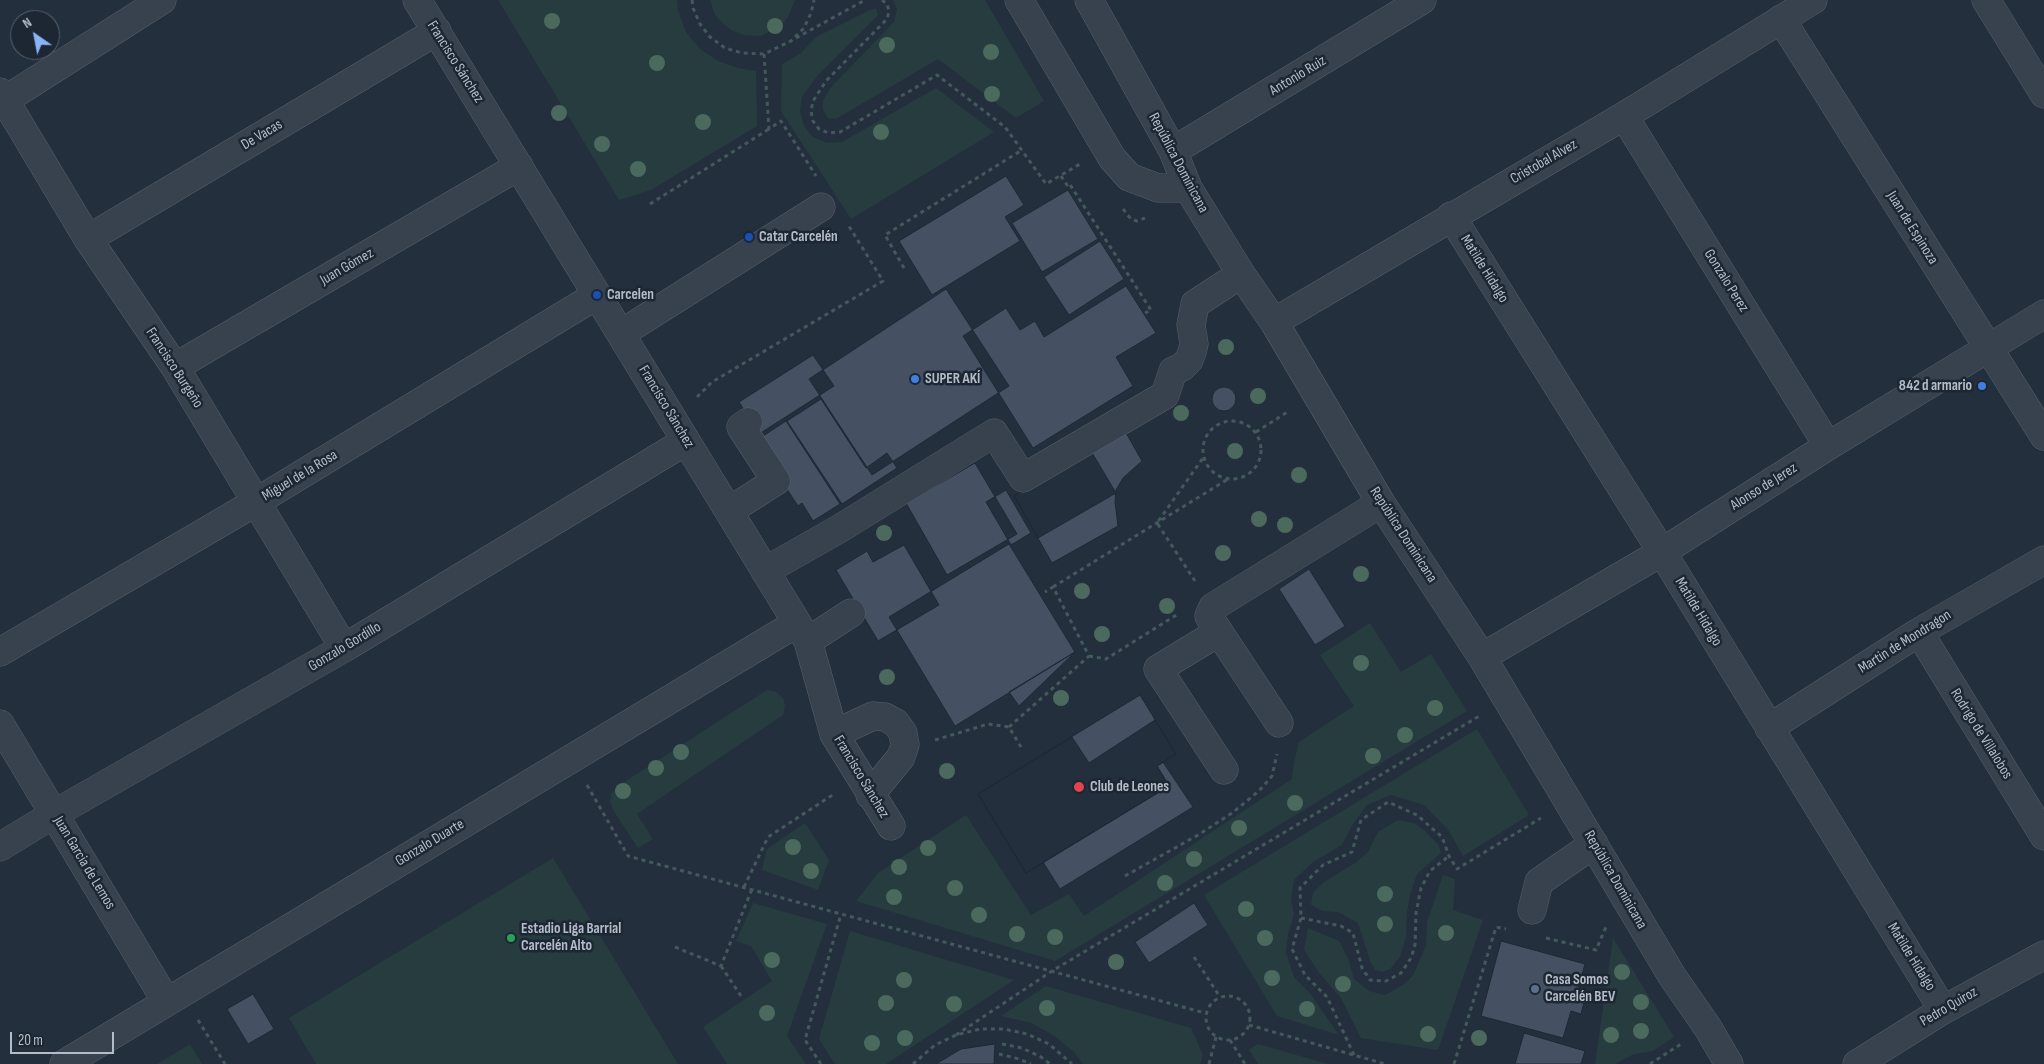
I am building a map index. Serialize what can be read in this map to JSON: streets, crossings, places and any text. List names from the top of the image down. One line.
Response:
{"streets":{"street":["Francisco Sánchez","Antonio Ruiz","De Vacas","Cristobal Alvez","República Dominicana","Juan de Espinoza","Juan Gómez","Matilde Hidalgo","Gonzalo Perez","Francisco Burgeño","Miguel de la Rosa","Alonso de Jerez","Martin de Mondragon","Gonzalo Gordillo","Rodrigo de Villalobos","Gonzalo Duarte","Juan Garcia de Lemos","Pedro Quiroz"]},"crossings":[["Francisco Sánchez","De Vacas"],["Francisco Sánchez","Juan Gómez"],["Francisco Sánchez","Miguel de la Rosa"],["Francisco Sánchez","Gonzalo Gordillo"],["Francisco Sánchez","Gonzalo Duarte"],["Antonio Ruiz","República Dominicana"],["De Vacas","Francisco Burgeño"],["Cristobal Alvez","República Dominicana"],["Cristobal Alvez","Juan de Espinoza"],["Cristobal Alvez","Matilde Hidalgo"],["Cristobal Alvez","Gonzalo Perez"],["República Dominicana","Alonso de Jerez"],["Juan de Espinoza","Alonso de Jerez"],["Juan Gómez","Francisco Burgeño"],["Matilde Hidalgo","Alonso de Jerez"],["Matilde Hidalgo","Martin de Mondragon"],["Matilde Hidalgo","Pedro Quiroz"],["Gonzalo Perez","Alonso de Jerez"],["Francisco Burgeño","Miguel de la Rosa"],["Francisco Burgeño","Gonzalo Gordillo"],["Martin de Mondragon","Rodrigo de Villalobos"],["Gonzalo Gordillo","Juan Garcia de Lemos"],["Gonzalo Duarte","Juan Garcia de Lemos"]],"places":["Catar Carcelén","Carcelen","SUPER AKÍ","842 d armario","Club de Leones","Estadio Liga Barrial Carcelén Alto","Casa Somos Carcelén BEV"],"scale_bar":"20 m","north":"top left"}
